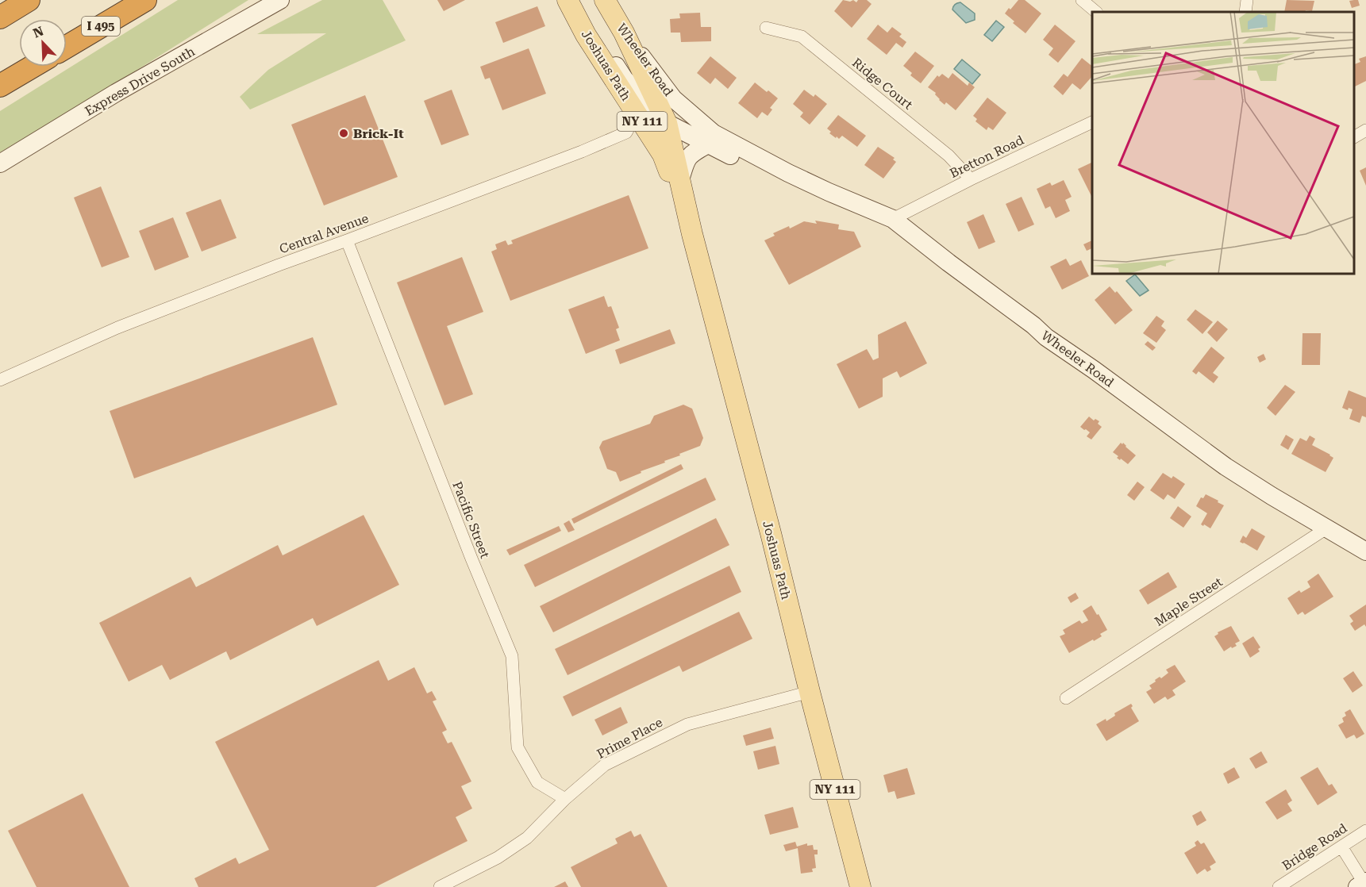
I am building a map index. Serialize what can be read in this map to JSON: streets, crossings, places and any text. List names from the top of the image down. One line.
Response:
{"streets":{"highway":["I 495"],"main road":["Wheeler Road","Joshuas Path","Express Drive South","NY 111"],"street":["Ridge Court","Bretton Road","Central Avenue","Pacific Street","Maple Street","Prime Place","Bridge Road"]},"crossings":[["Wheeler Road","Joshuas Path"],["Wheeler Road","Bretton Road"],["Wheeler Road","Maple Street"],["Joshuas Path","Central Avenue"],["Joshuas Path","Prime Place"],["Ridge Court","Bretton Road"],["Central Avenue","Pacific Street"],["Pacific Street","Prime Place"]],"places":["Brick-It"],"north":"top left"}
